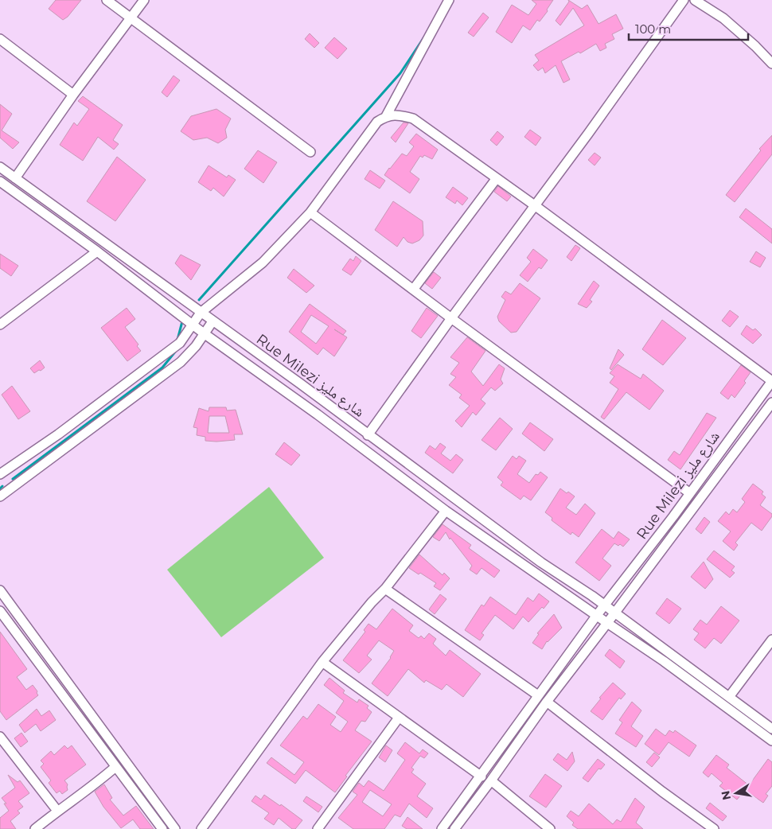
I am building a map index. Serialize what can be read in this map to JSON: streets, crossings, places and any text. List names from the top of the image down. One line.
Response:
{"streets":{"street":["Rue Milezi شارع مليز"]},"scale_bar":"100 m","north":"left"}
